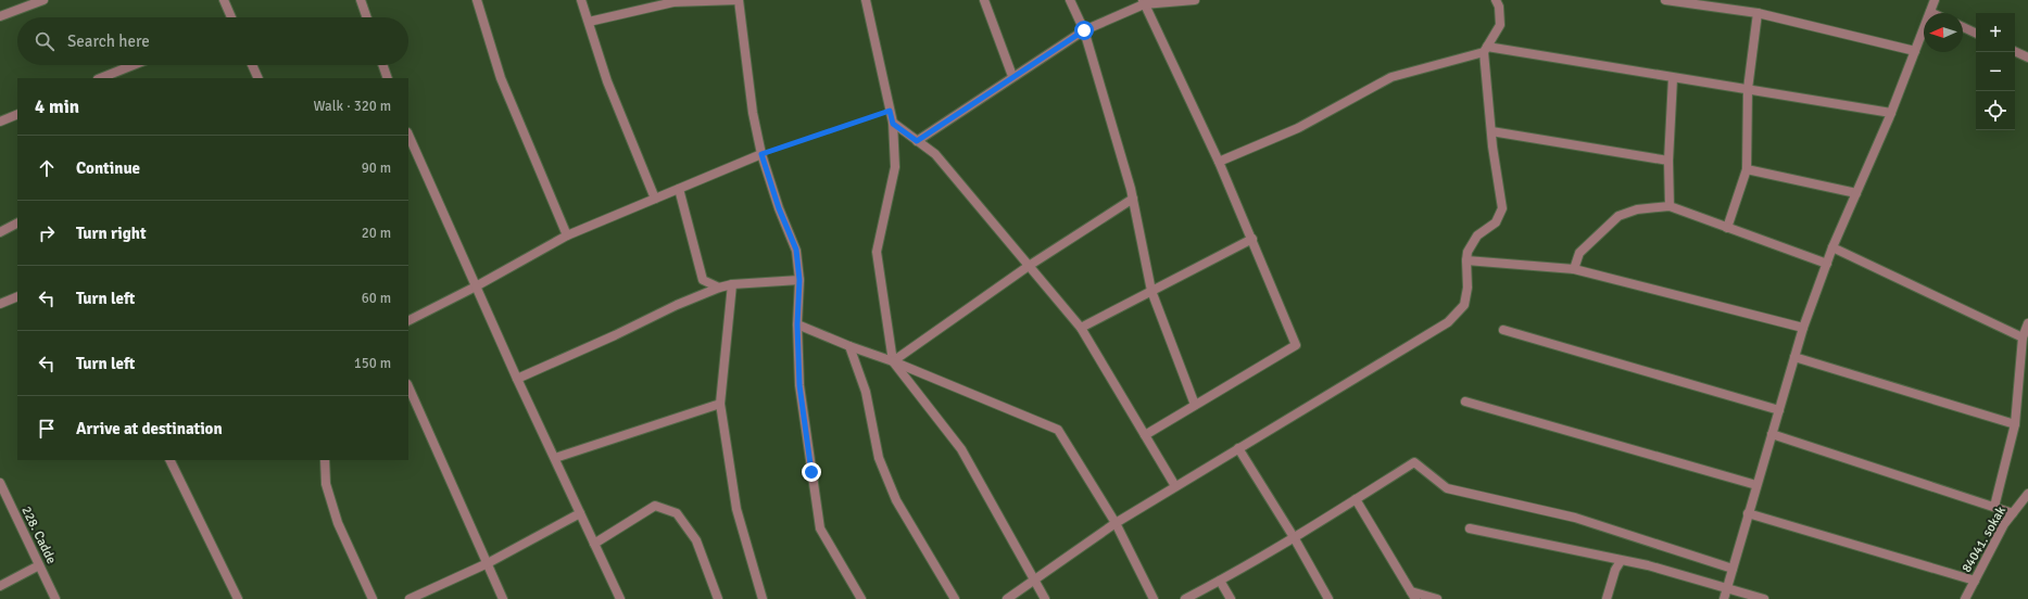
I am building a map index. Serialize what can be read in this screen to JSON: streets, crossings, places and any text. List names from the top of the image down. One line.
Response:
{"streets":{"street":["228. Cadde","84041. sokak"]},"north":"left","page":{"map_buttons":["+","−"],"search":"Search here","heading":["4 min","Walk · 320 m"],"list":[["Continue","90 m"],["Turn right","20 m"],["Turn left","60 m"],["Turn left","150 m"],"Arrive at destination"]}}
